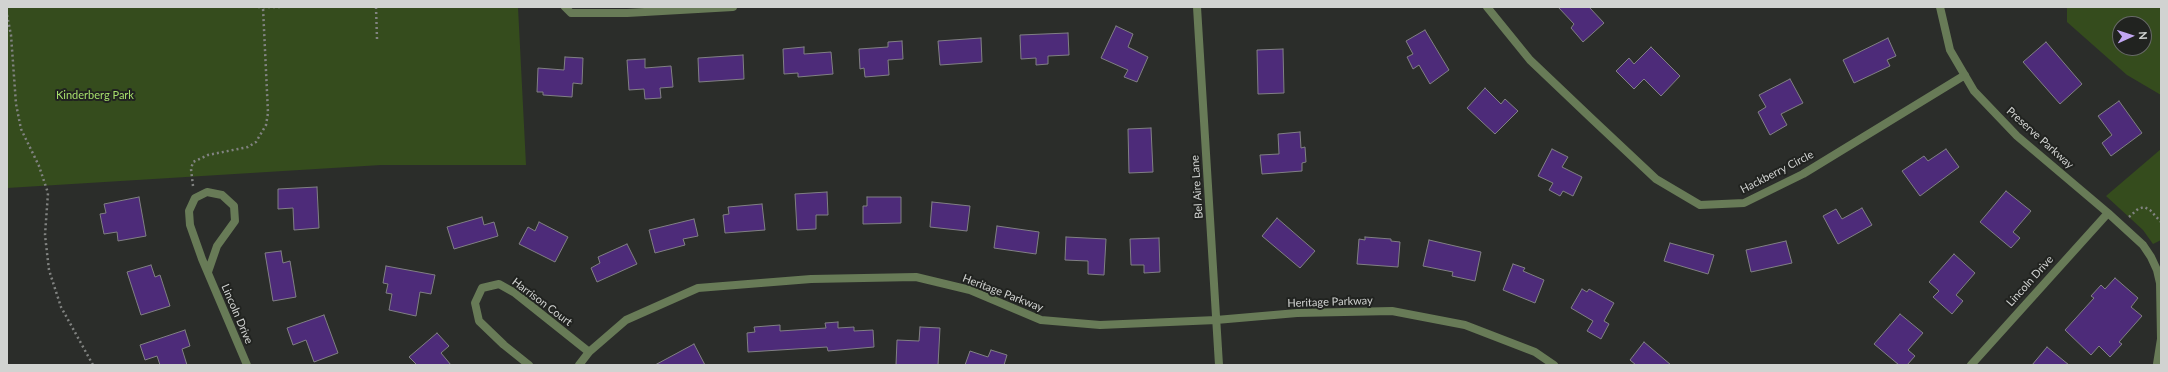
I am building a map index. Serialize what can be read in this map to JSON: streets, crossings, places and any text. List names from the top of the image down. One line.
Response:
{"streets":{"street":["Preserve Parkway","Hackberry Circle","Bel Aire Lane","Lincoln Drive","Heritage Parkway","Harrison Court"]},"crossings":[["Preserve Parkway","Hackberry Circle"],["Preserve Parkway","Lincoln Drive"],["Bel Aire Lane","Heritage Parkway"],["Heritage Parkway","Harrison Court"]],"parks":["Kinderberg Park"],"north":"right"}
